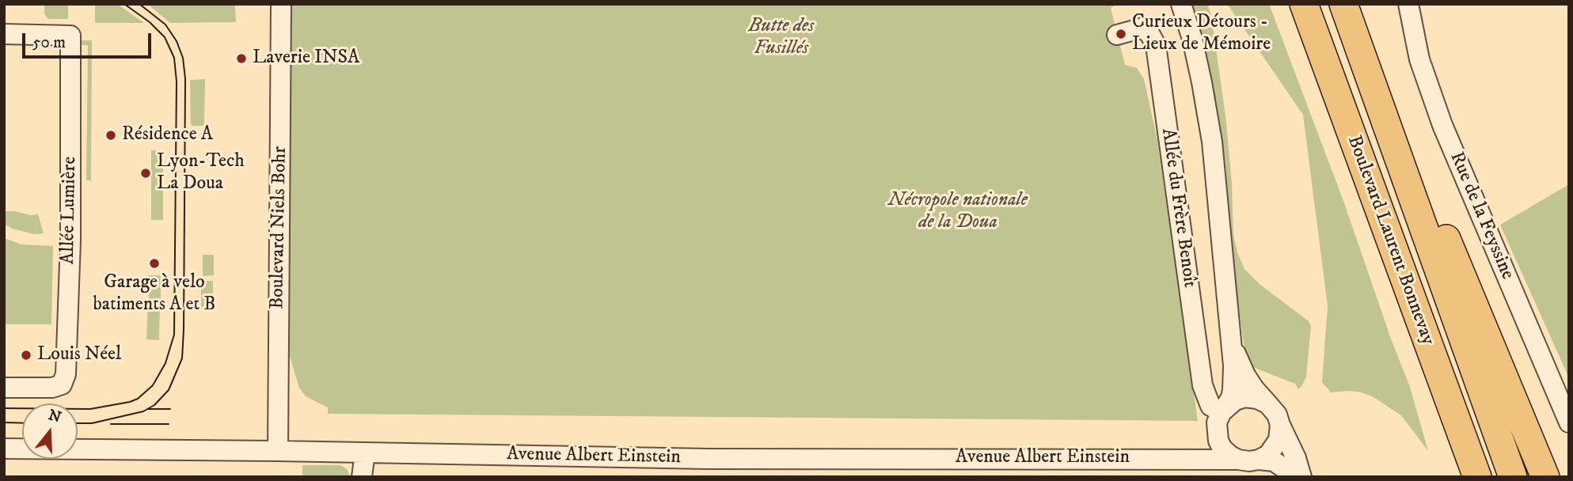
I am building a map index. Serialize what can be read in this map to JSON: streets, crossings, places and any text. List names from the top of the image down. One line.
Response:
{"streets":{"highway":["Boulevard Laurent Bonnevay"],"street":["Allée du Frère Benoît","Allée Lumière","Rue de la Feyssine","Boulevard Niels Bohr","Avenue Albert Einstein"]},"crossings":[["Allée du Frère Benoît","Avenue Albert Einstein"],["Boulevard Niels Bohr","Avenue Albert Einstein"]],"parks":["Butte des Fusillés","Nécropole nationale de la Doua"],"places":["Curieux Détours - Lieux de Mémoire","Laverie INSA","Résidence A","Lyon-Tech La Doua","Garage à velo batiments A et B","Louis Néel"],"scale_bar":"50 m","north":"top"}
